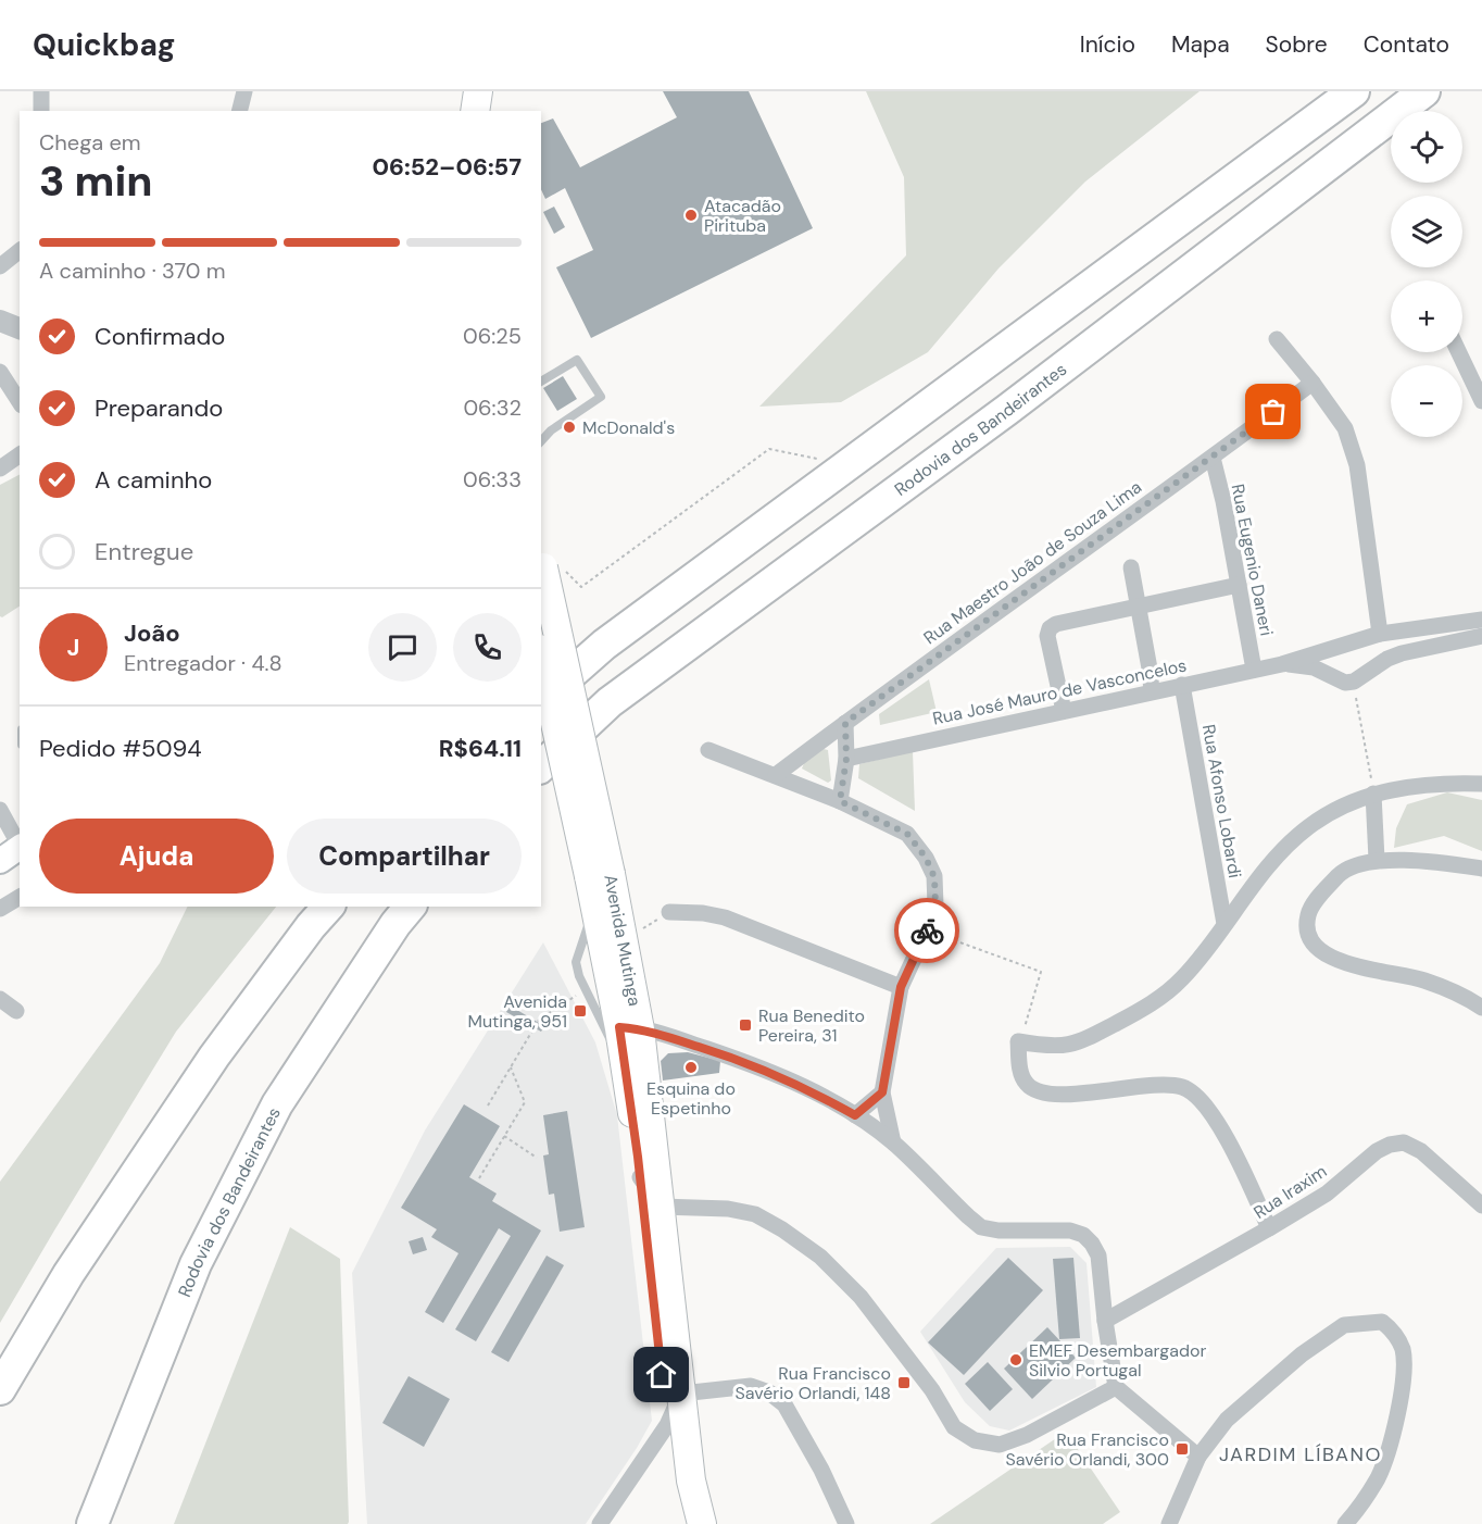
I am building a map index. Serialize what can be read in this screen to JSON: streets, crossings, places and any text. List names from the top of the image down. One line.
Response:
{"streets":{"highway":["Rodovia dos Bandeirantes"],"main road":["Avenida Mutinga"],"street":["Rua Eugenio Daneri","Rua Maestro João de Souza Lima","Rua José Mauro de Vasconcelos","Rua Afonso Lobardi","Rua Iraxim"]},"crossings":[["Rua Eugenio Daneri","Rua Maestro João de Souza Lima"],["Rua Eugenio Daneri","Rua José Mauro de Vasconcelos"],["Rua José Mauro de Vasconcelos","Rua Afonso Lobardi"]],"districts":["JARDIM LÍBANO"],"places":{"other":["Atacadão Pirituba","McDonald's","Esquina do Espetinho","EMEF Desembargador Silvio Portugal"],"transit":["Avenida Mutinga, 951","Rua Benedito Pereira, 31","Rua Francisco Savério Orlandi, 148","Rua Francisco Savério Orlandi, 300"]},"page":{"header":"Quickbag","nav":["Início","Mapa","Sobre","Contato"],"map_buttons":["+","−"],"heading":["3 min","Chega em","06:52–06:57"],"panel":["João","Entregador · 4.8","Pedido #5094","R$64.11"],"bar":"A caminho · 370 m","list":[["Confirmado","06:25"],["Preparando","06:32"],["A caminho","06:33"],"Entregue"],"round":"J","buttons":["Ajuda","Compartilhar"]}}
